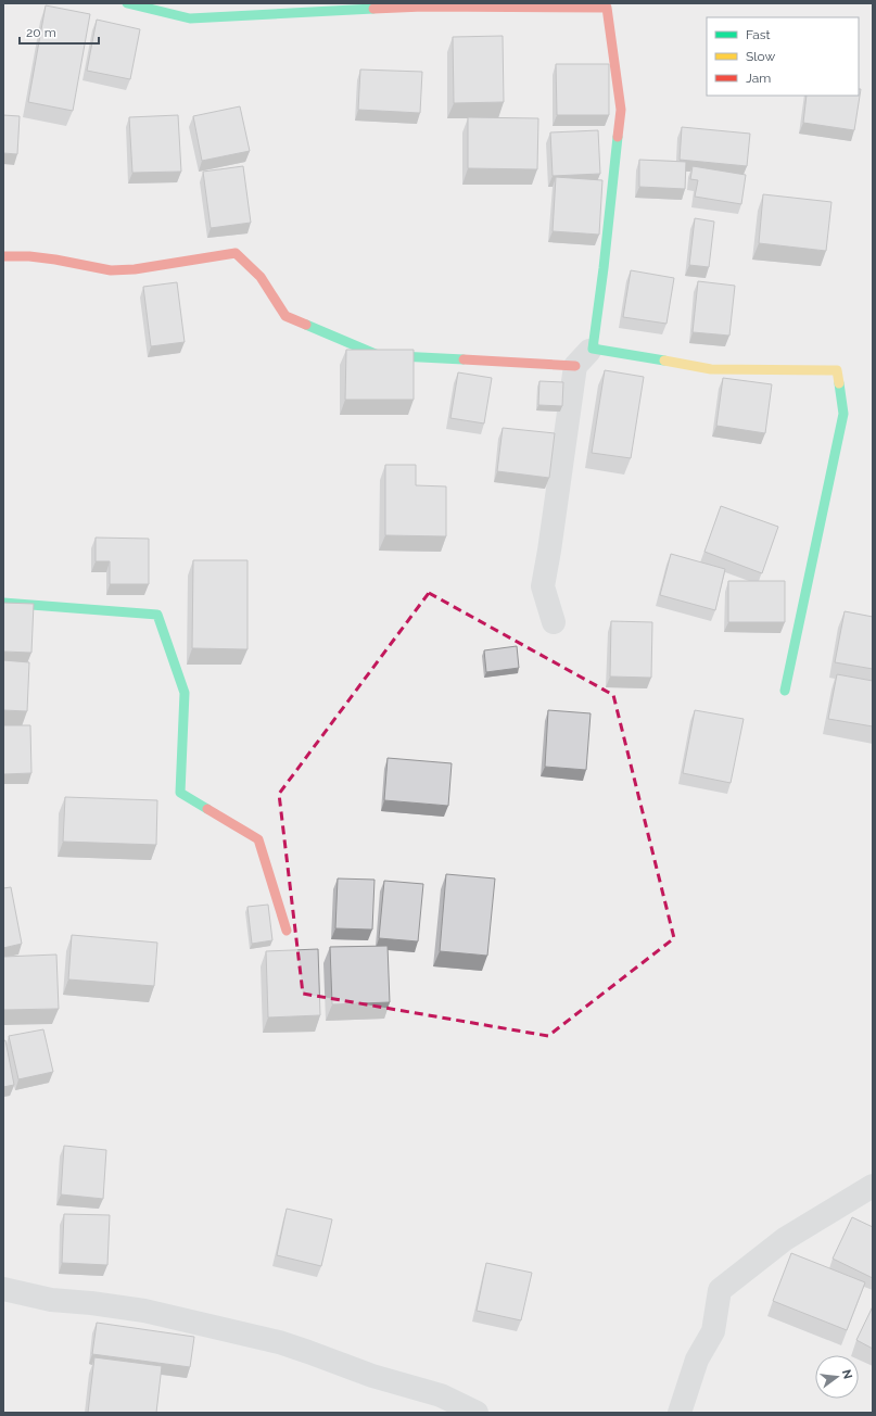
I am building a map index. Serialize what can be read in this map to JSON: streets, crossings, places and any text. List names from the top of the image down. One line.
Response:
{"legend":["Fast","Slow","Jam"],"scale_bar":"20 m","north":"right"}
